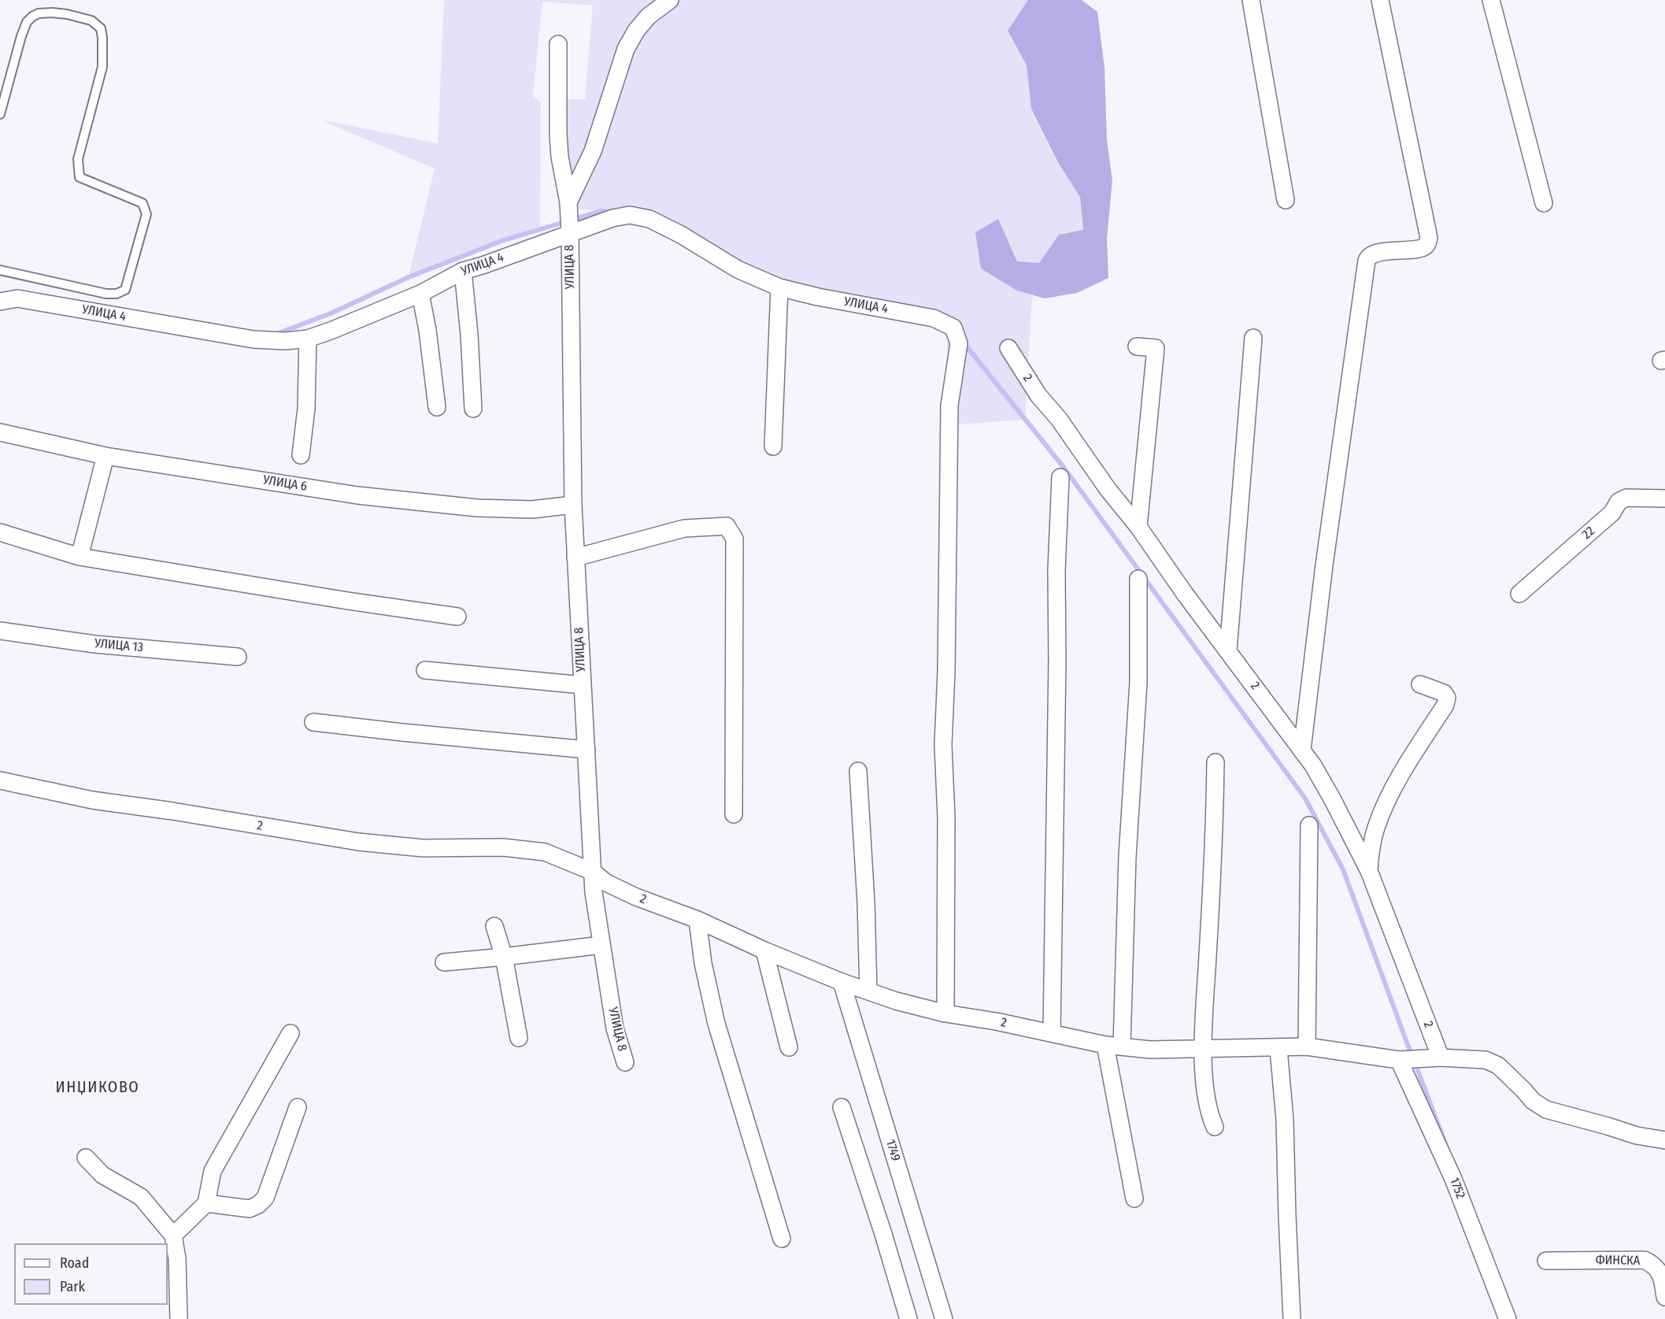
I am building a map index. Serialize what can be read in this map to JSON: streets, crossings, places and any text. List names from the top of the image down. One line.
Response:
{"streets":{"street":["УЛИЦА 4","УЛИЦА 8","2","УЛИЦА 6","22","УЛИЦА 13","1749","1752","ФИНСКА"]},"crossings":[["УЛИЦА 4","УЛИЦА 8"],["УЛИЦА 4","2"],["УЛИЦА 8","2"],["УЛИЦА 8","УЛИЦА 6"],["2","1749"],["2","1752"]],"districts":["ИНЏИКОВО"],"legend":["Road","Park"]}
